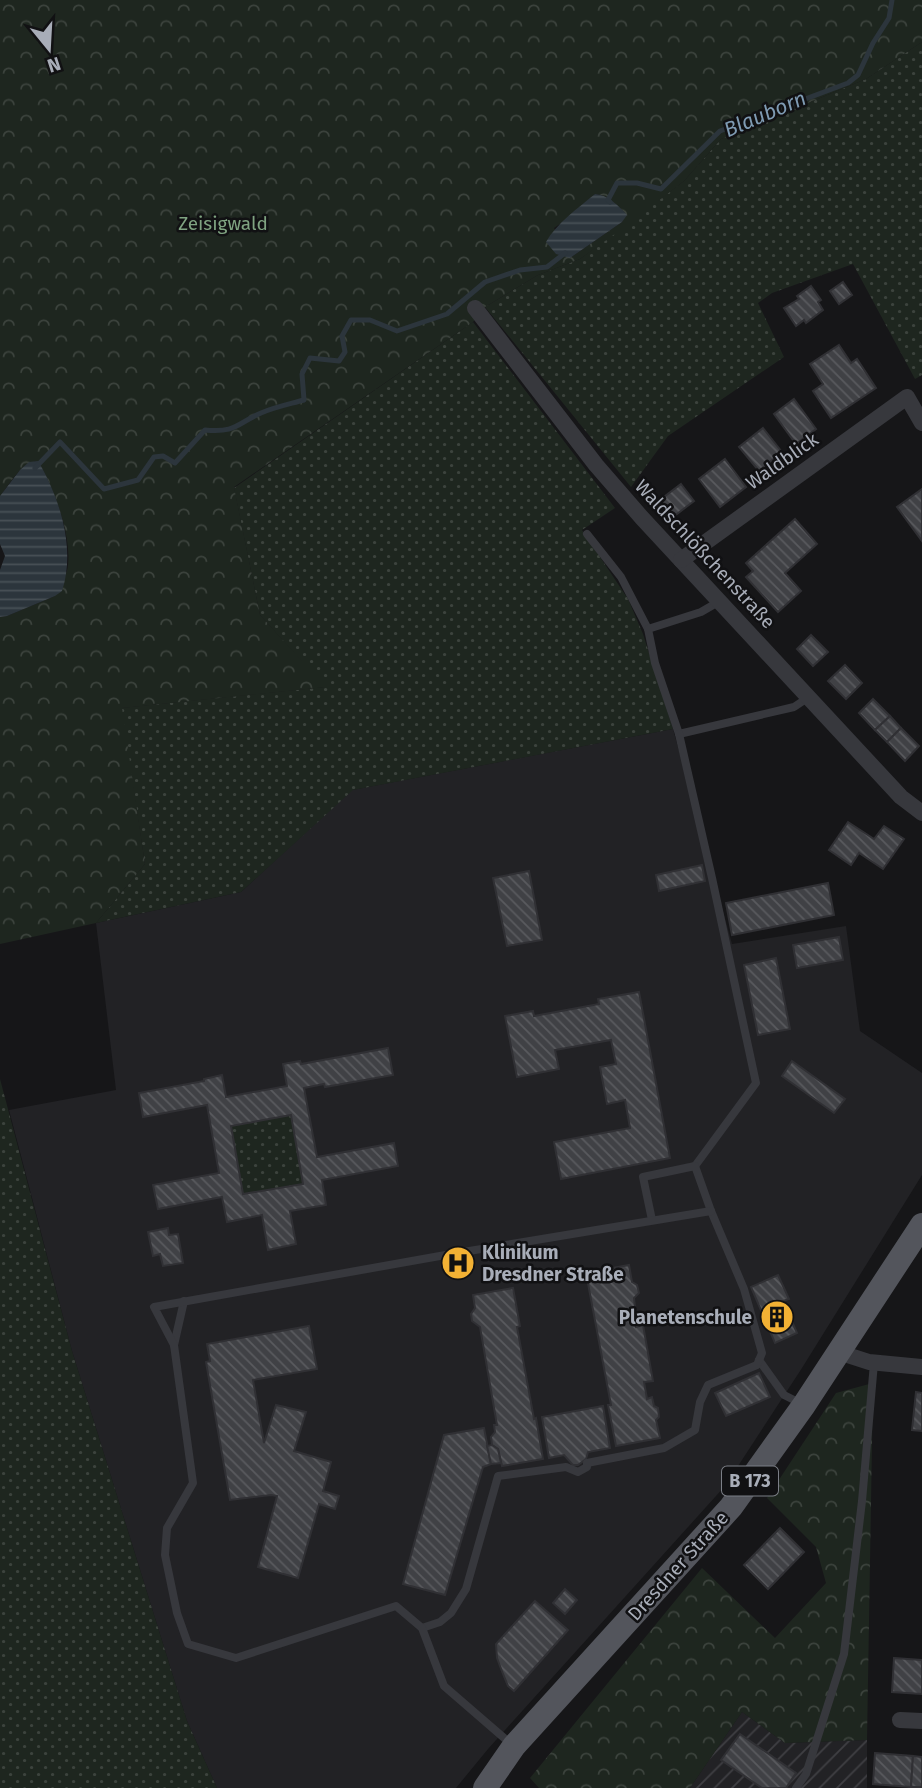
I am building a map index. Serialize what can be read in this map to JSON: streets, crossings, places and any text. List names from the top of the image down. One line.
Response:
{"streets":{"main road":["B 173","Dresdner Straße"],"street":["Waldblick","Waldschlößchenstraße"]},"crossings":[["Waldblick","Waldschlößchenstraße"]],"water":["Blauborn"],"parks":["Zeisigwald"],"places":{"hospital":["Klinikum Dresdner Straße"],"building":["Planetenschule"]},"north":"bottom"}
